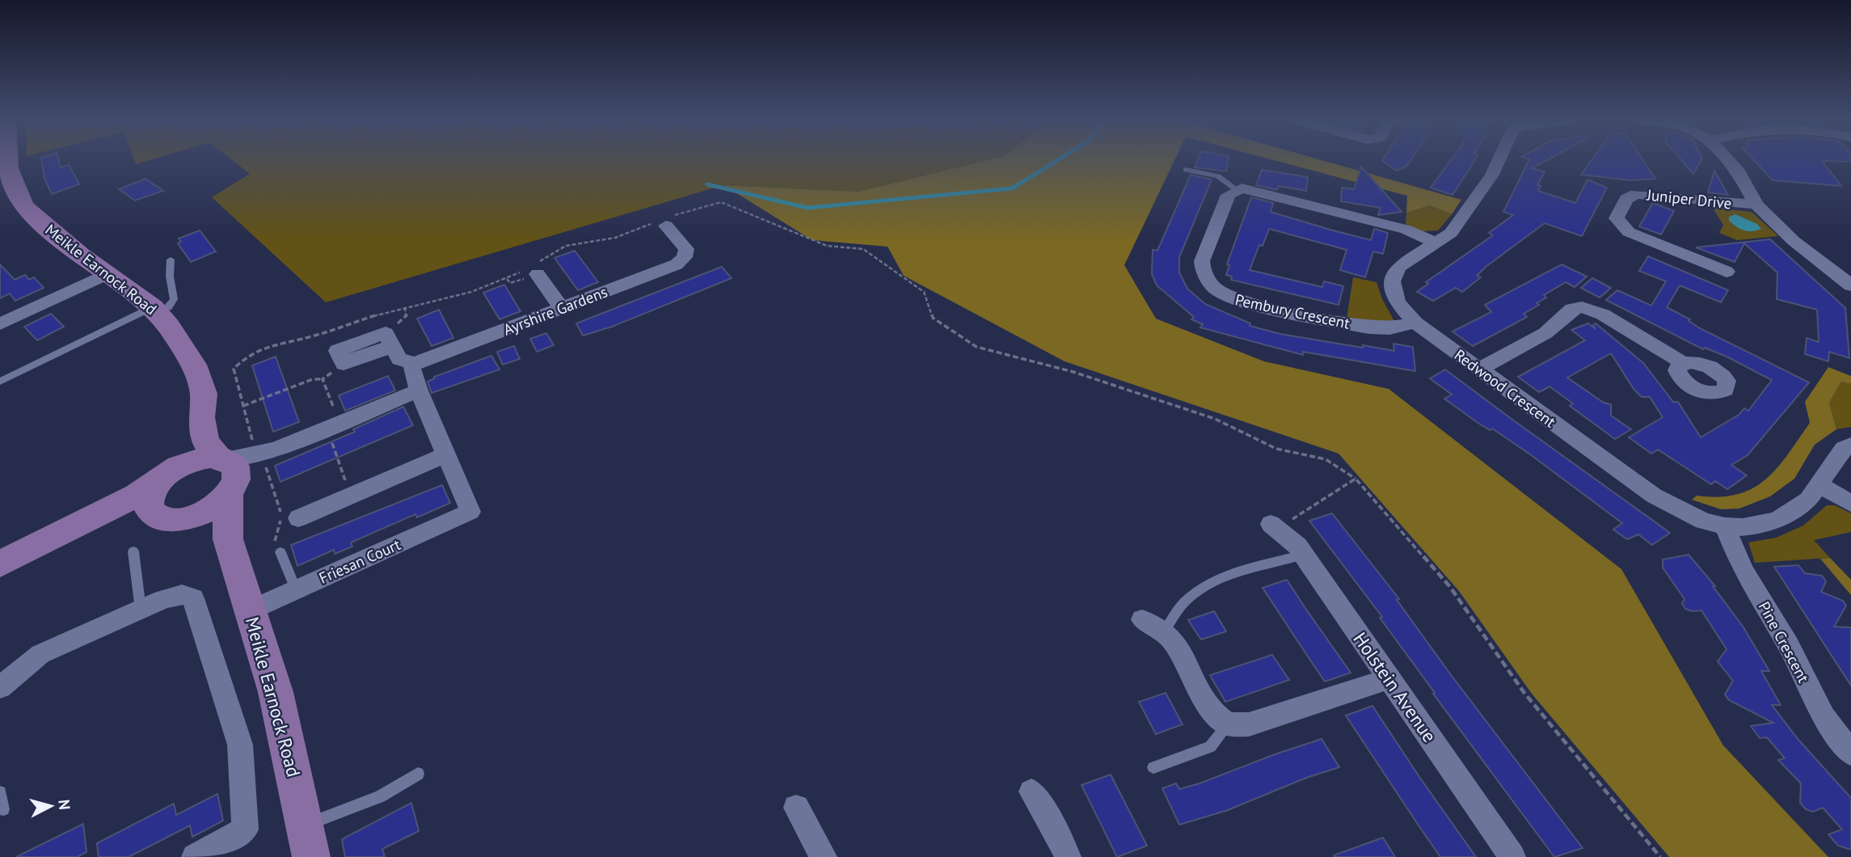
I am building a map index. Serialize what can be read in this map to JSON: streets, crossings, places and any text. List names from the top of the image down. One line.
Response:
{"streets":{"street":["Juniper Drive","Meikle Earnock Road","Ayrshire Gardens","Pembury Crescent","Redwood Crescent","Friesan Court","Pine Crescent","Holstein Avenue"]},"crossings":[["Meikle Earnock Road","Friesan Court"],["Pembury Crescent","Redwood Crescent"],["Redwood Crescent","Pine Crescent"]],"north":"right"}
